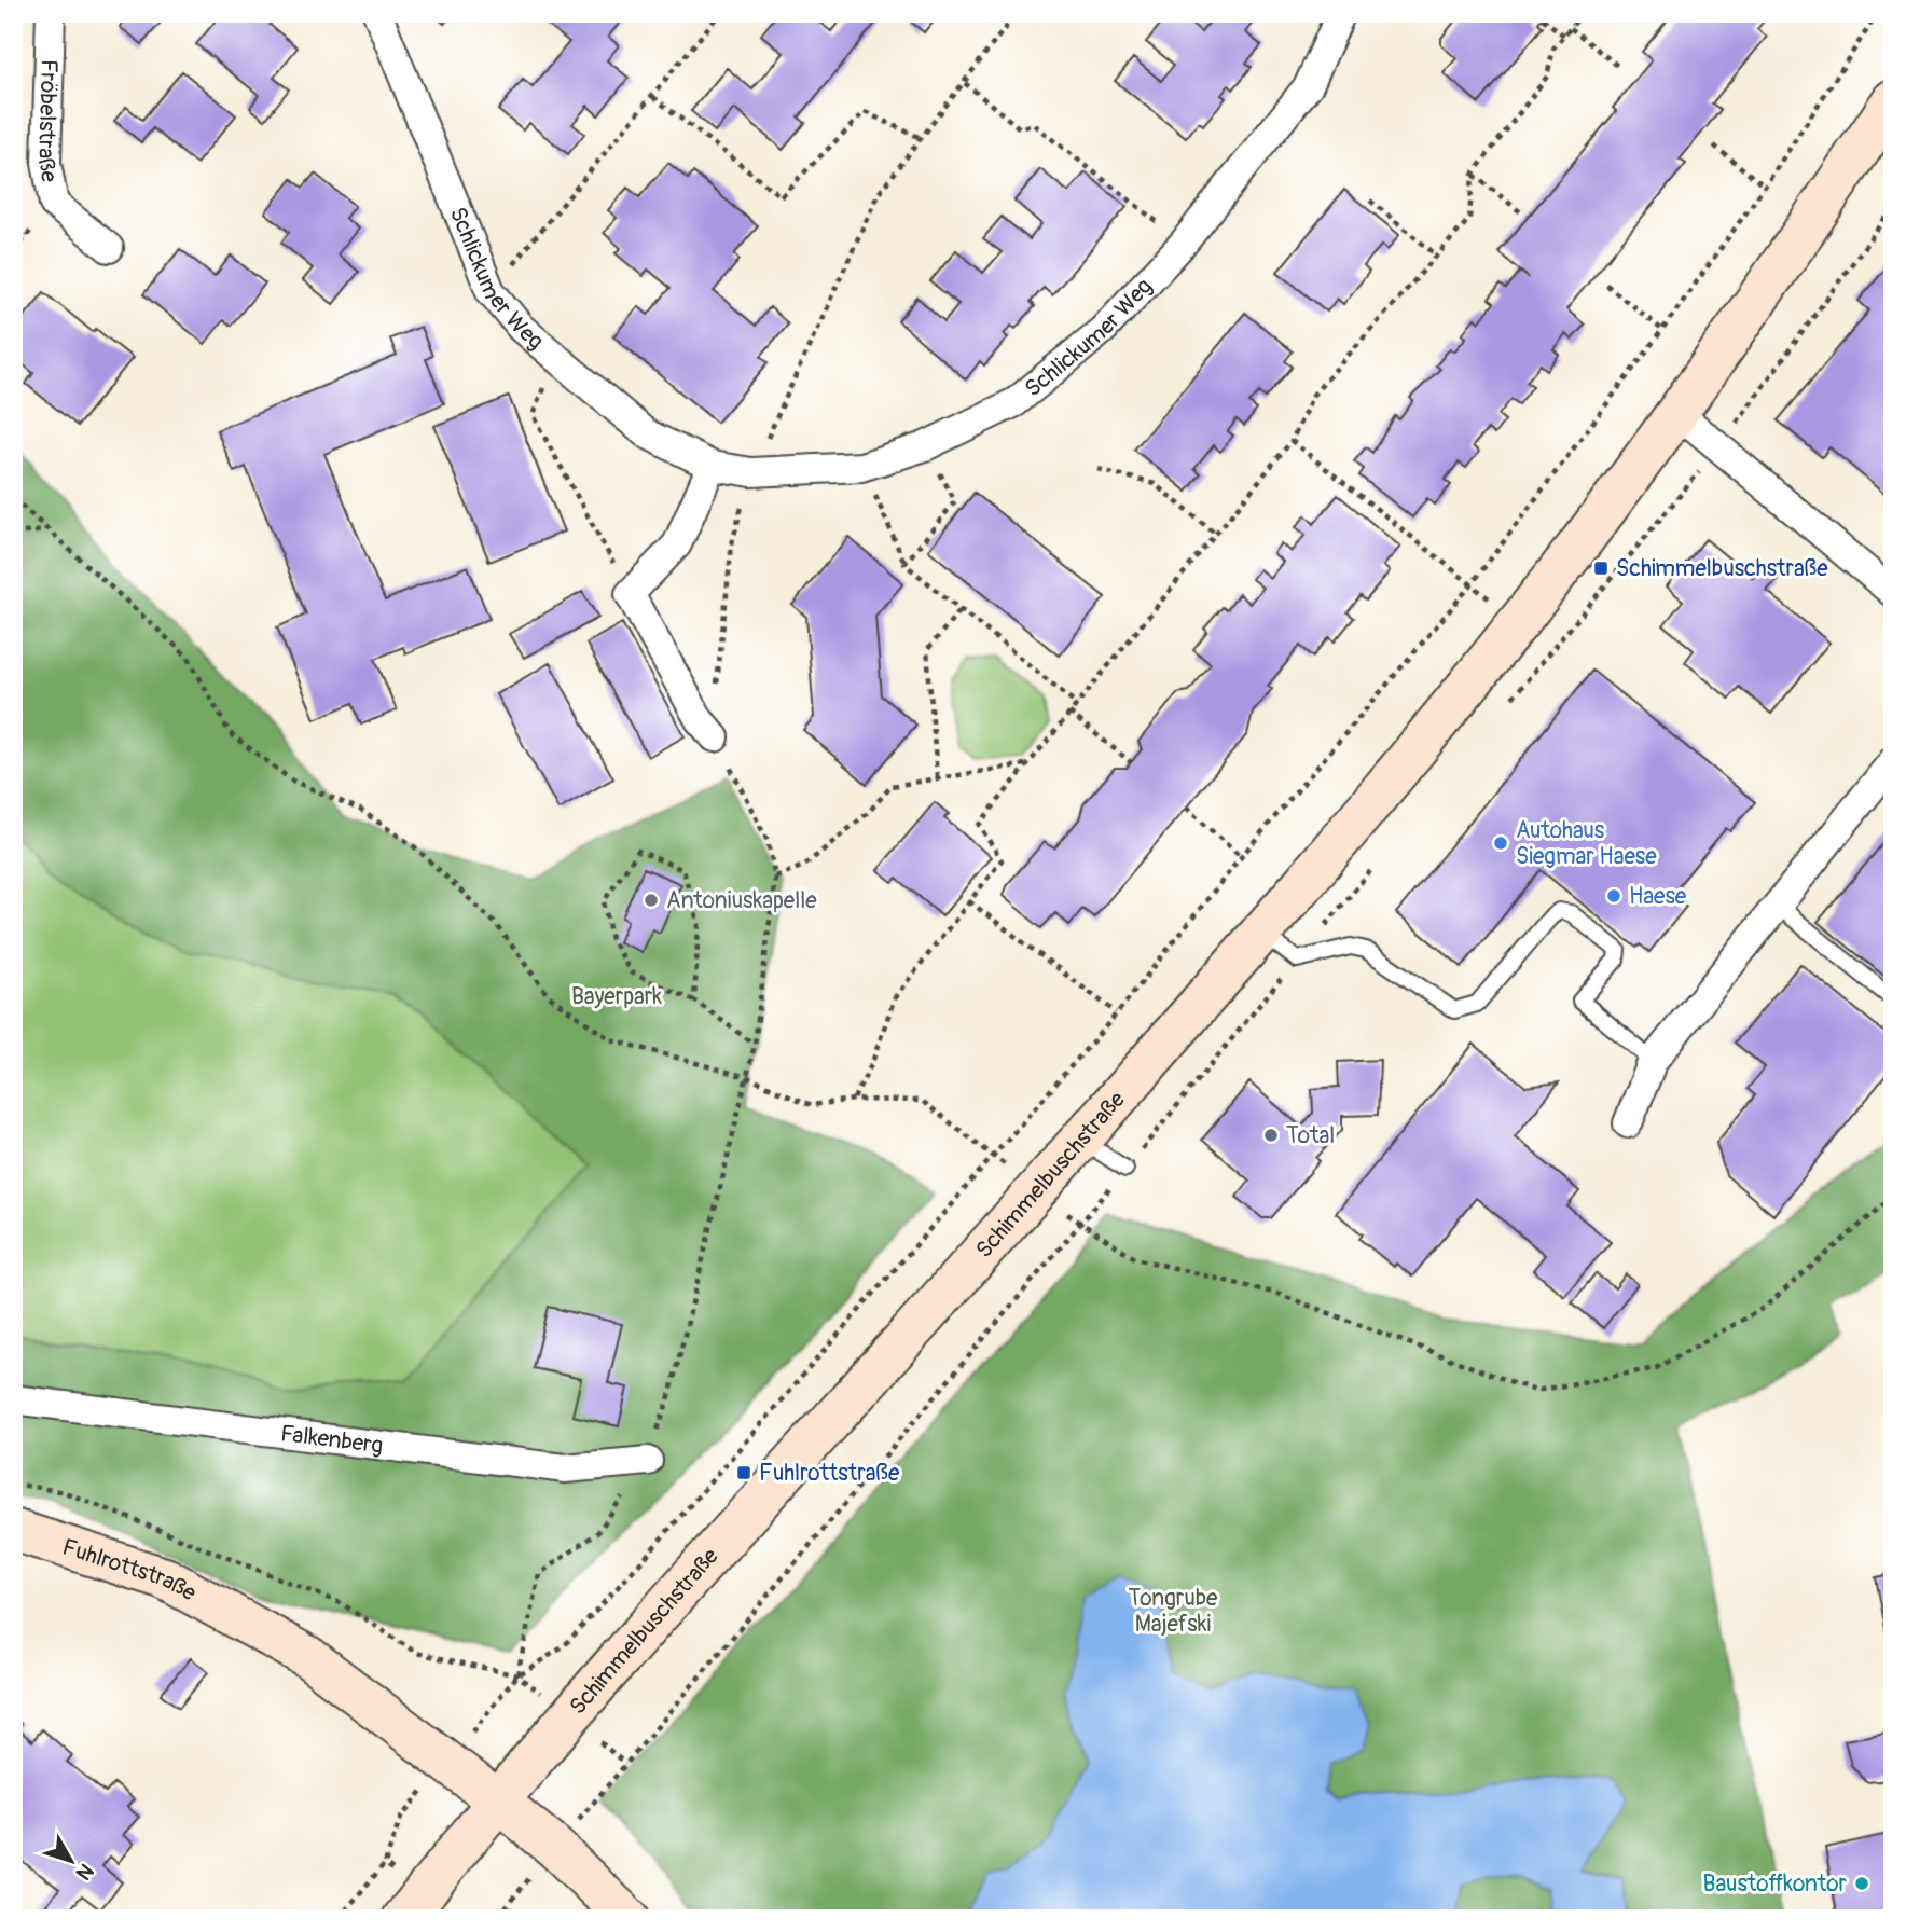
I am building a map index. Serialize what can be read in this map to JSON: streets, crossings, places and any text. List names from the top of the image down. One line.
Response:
{"streets":{"main road":["Schimmelbuschstraße","Fuhlrottstraße"],"street":["Fröbelstraße","Schlickumer Weg","Falkenberg"]},"crossings":[["Schimmelbuschstraße","Fuhlrottstraße"]],"parks":["Bayerpark","Tongrube Majefski"],"places":{"transit":["Schimmelbuschstraße","Fuhlrottstraße"],"other":["Autohaus Siegmar Haese","Haese","Antoniuskapelle","Total","Baustoffkontor"]},"north":"bottom right"}
